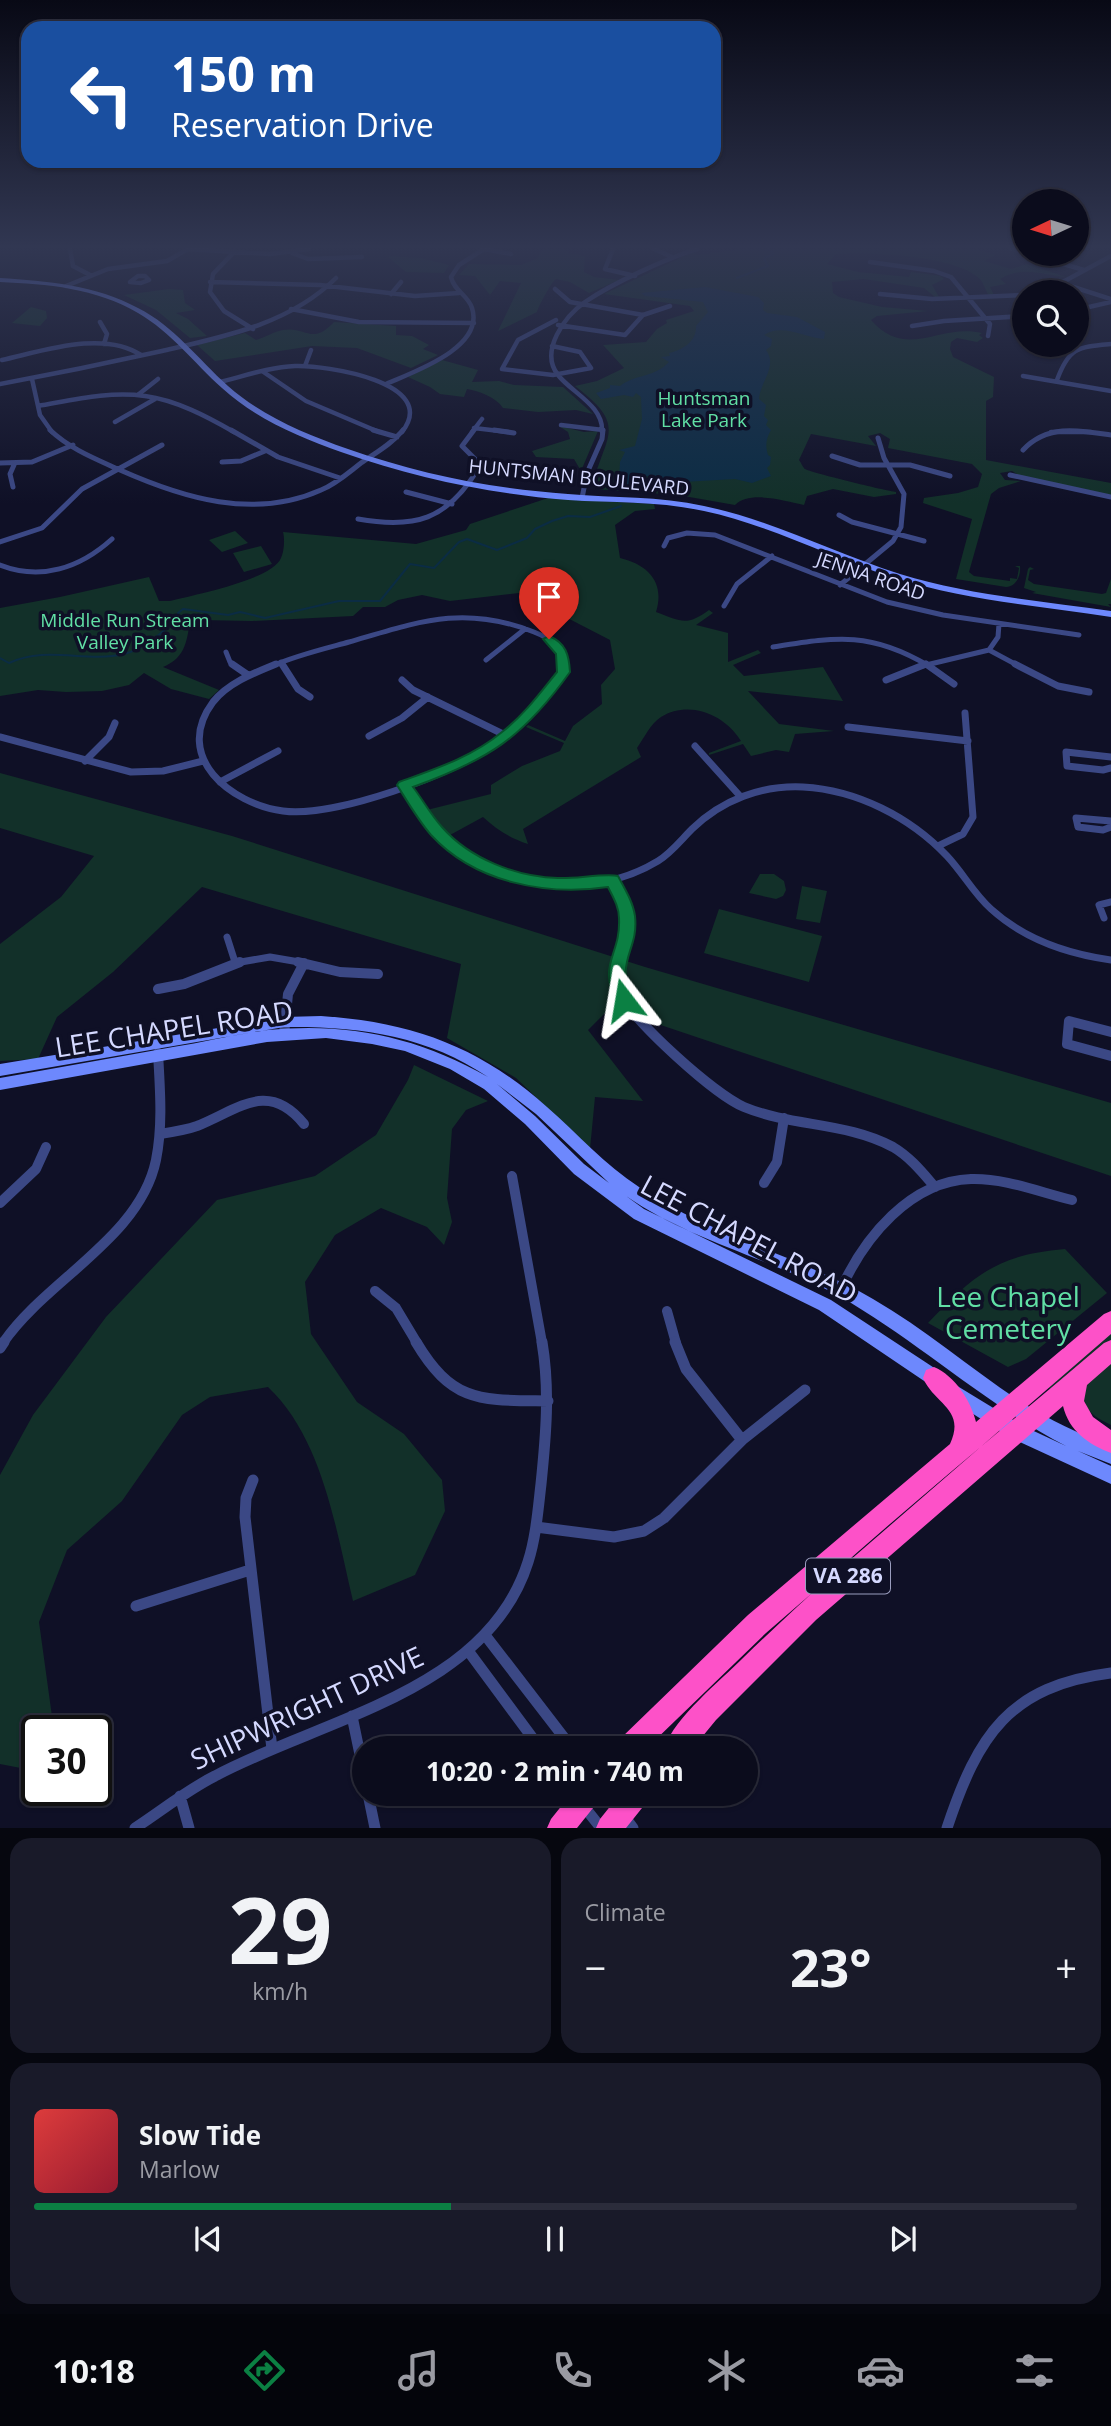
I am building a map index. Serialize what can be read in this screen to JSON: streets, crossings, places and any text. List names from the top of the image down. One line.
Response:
{"streets":{"highway":["VA 286"],"main road":["HUNTSMAN BOULEVARD","LEE CHAPEL ROAD"],"street":["JENNA ROAD","SHIPWRIGHT DRIVE"]},"crossings":[["LEE CHAPEL ROAD","VA 286"]],"parks":["Huntsman Lake Park","Middle Run Stream Valley Park","Lee Chapel Cemetery"],"north":"left","page":{"turn":["150 m","Reservation Drive"],"limit":"30","trip":"10:20 · 2 min · 740 m","tile":[["29","km/h"],"Climate"],"heat":["−","23°","+"],"song":["Slow Tide","Marlow"],"tabs":"10:18"}}
